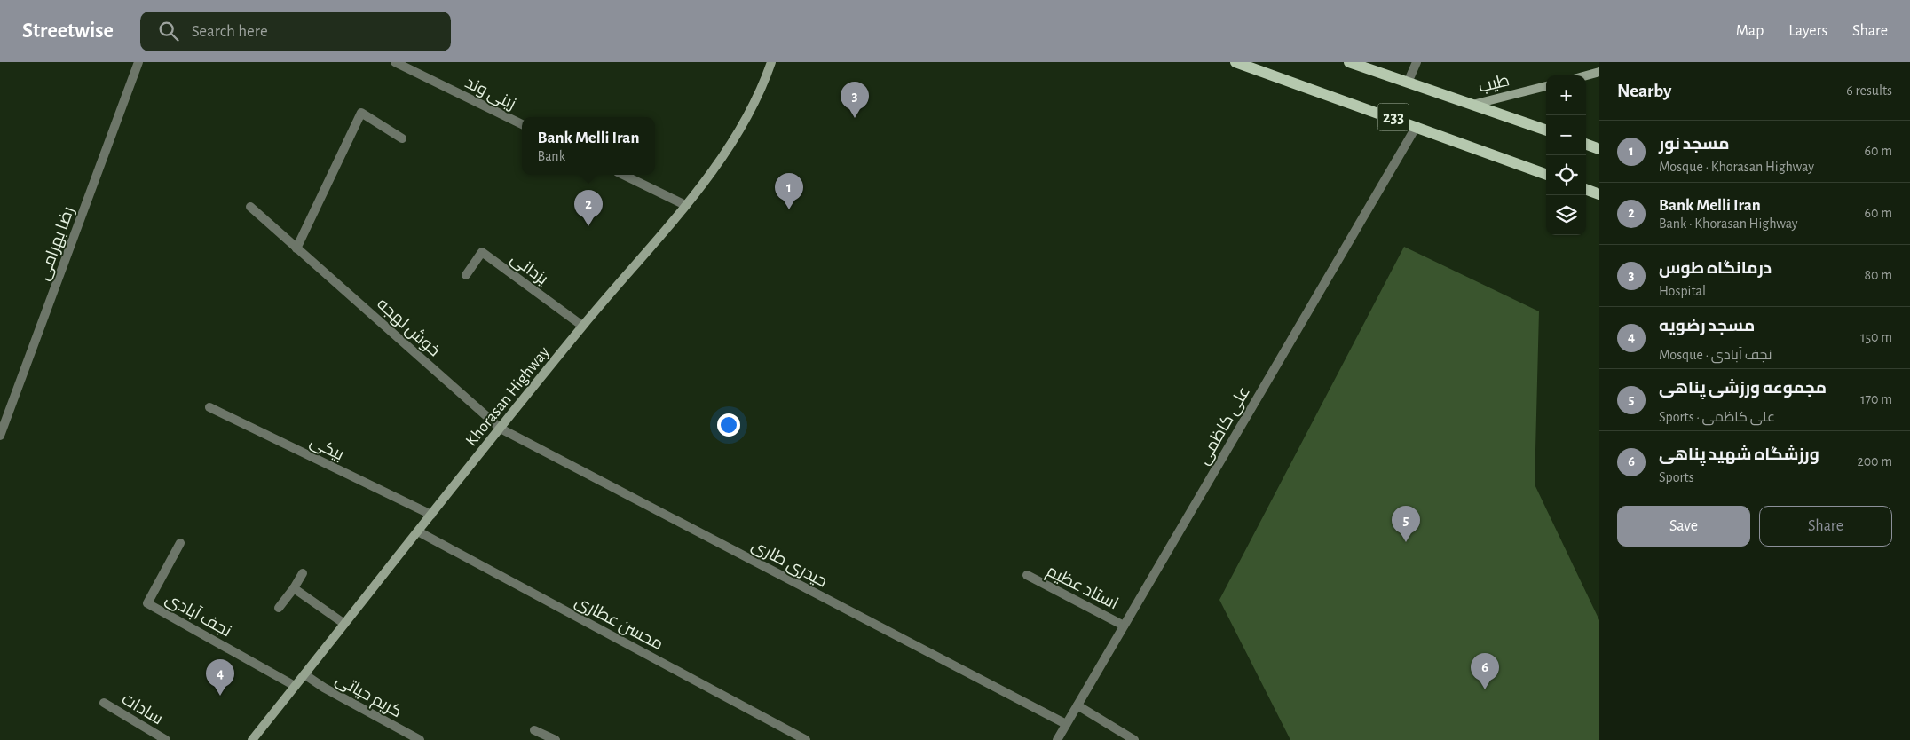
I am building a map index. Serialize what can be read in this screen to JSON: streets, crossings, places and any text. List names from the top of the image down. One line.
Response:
{"streets":{"main road":["طیب","233","Khorasan Highway"],"street":["زینی وند","رضا بهرامی","یزدانی","خوش لهجه","علی کاظمی","بیکی","حیدری طاری","استاد عظیم","نجف آبادی","محسن عطاری","کریم حیاتی","سادات"]},"crossings":[["طیب","233"],["233","علی کاظمی"],["یزدانی","Khorasan Highway"],["خوش لهجه","Khorasan Highway"],["خوش لهجه","حیدری طاری"],["Khorasan Highway","بیکی"],["Khorasan Highway","حیدری طاری"],["Khorasan Highway","نجف آبادی"],["Khorasan Highway","محسن عطاری"],["Khorasan Highway","کریم حیاتی"],["علی کاظمی","حیدری طاری"],["علی کاظمی","استاد عظیم"]],"page":{"header":"Streetwise","search":"Search here","nav":["Map","Layers","Share"],"heading":["Nearby","6 results"],"map_buttons":["+","−"],"pins":["3","1","2","5","6","4"],"popup":["Bank Melli Iran","Bank"],"list":[{"mark":"1","name":"مسجد نور","note":"Mosque · Khorasan Highway","value":"60 m"},{"mark":"2","name":"Bank Melli Iran","note":"Bank · Khorasan Highway","value":"60 m"},{"mark":"3","name":"درمانگاه طوس","note":"Hospital","value":"80 m"},{"mark":"4","name":"مسجد رضویه","note":"Mosque · نجف آبادی","value":"150 m"},{"mark":"5","name":"مجموعه ورزشی پناهی","note":"Sports · علی کاظمی","value":"170 m"},{"mark":"6","name":"ورزشگاه شهید پناهی","note":"Sports","value":"200 m"}],"buttons":["Save","Share"]}}
